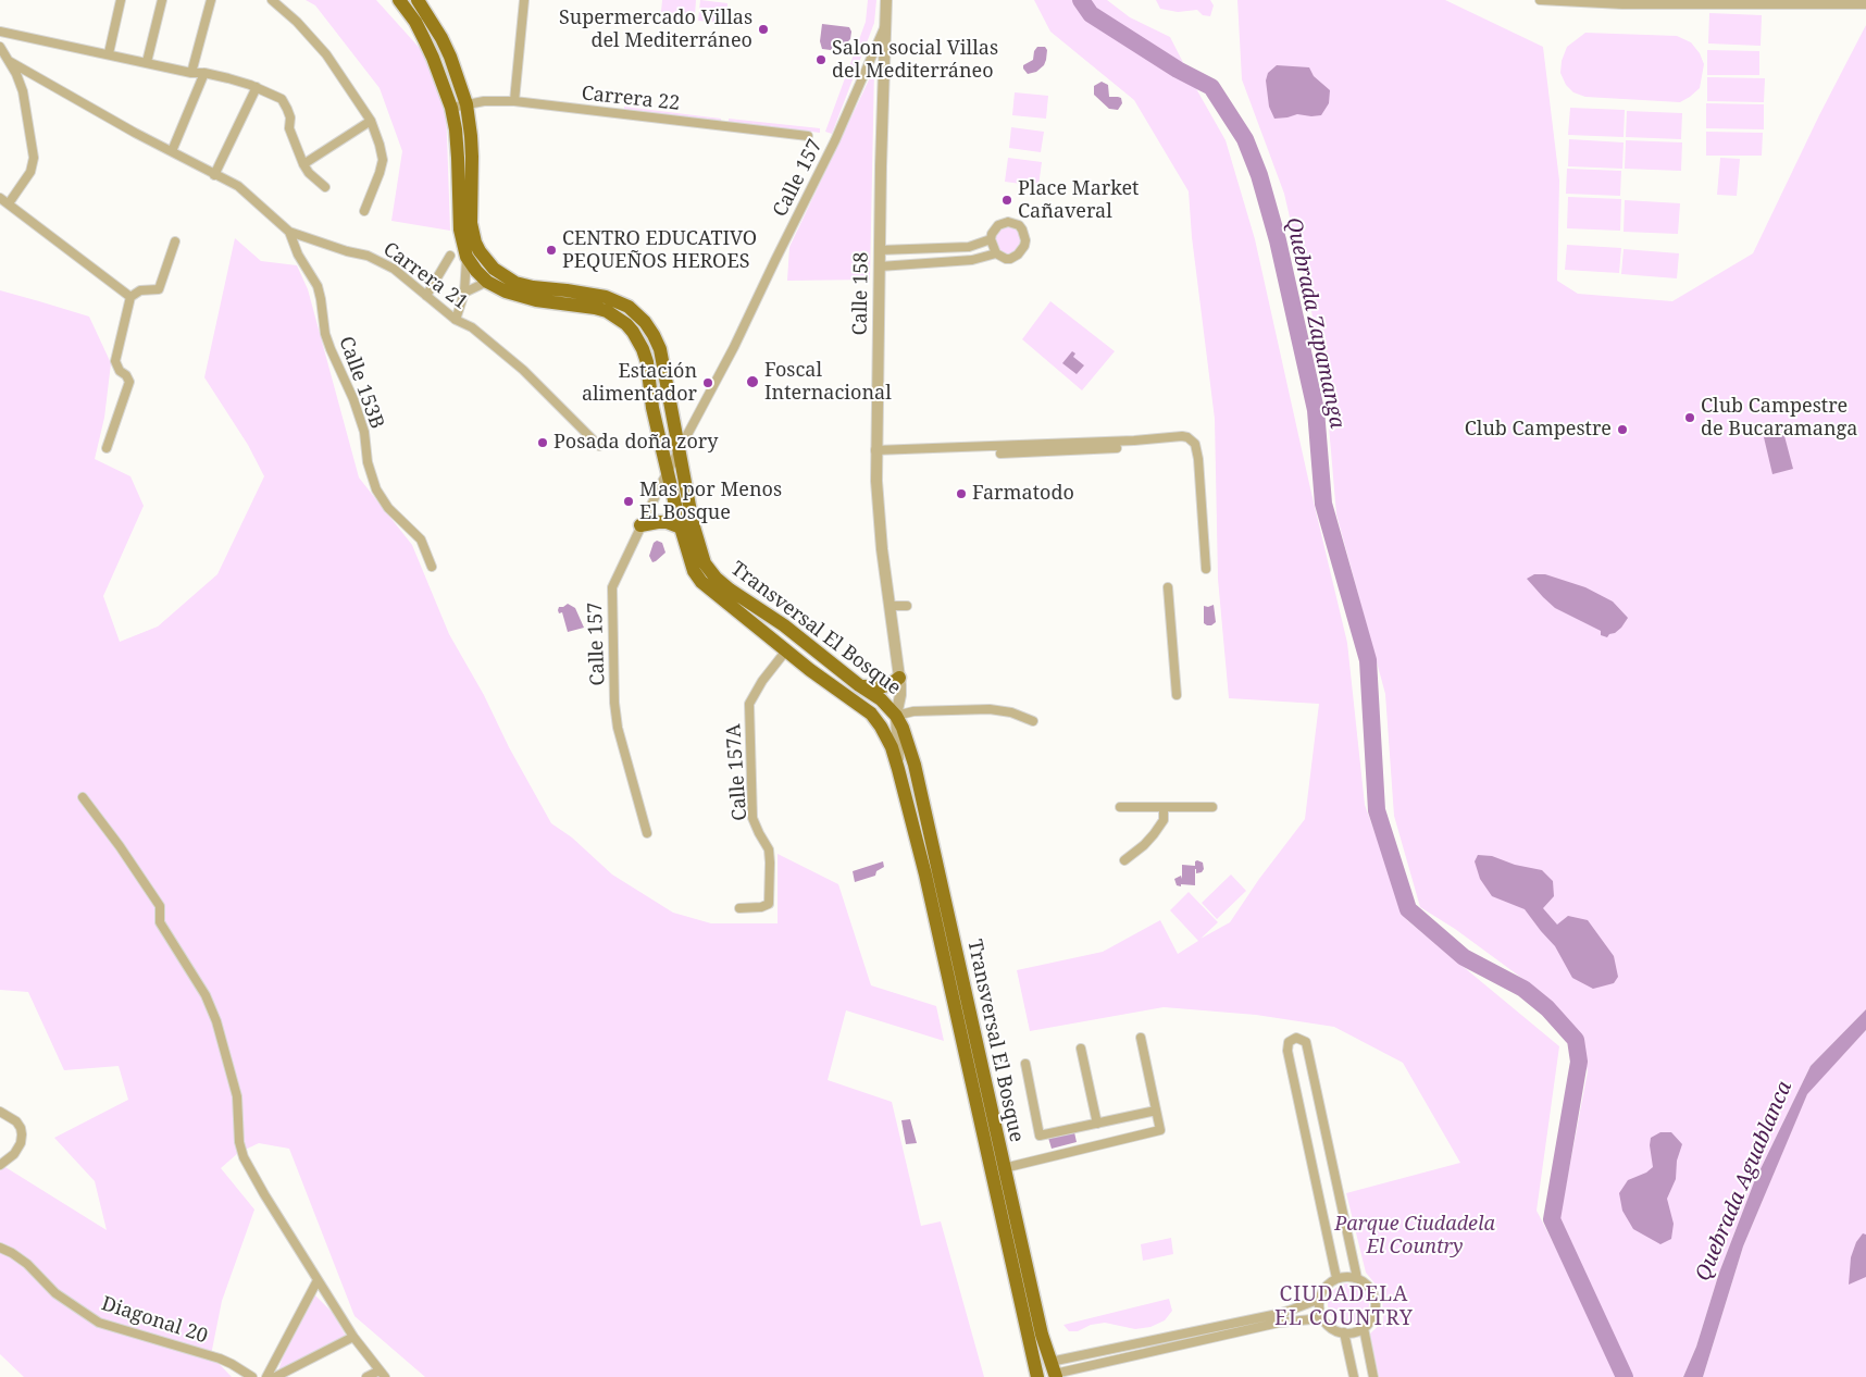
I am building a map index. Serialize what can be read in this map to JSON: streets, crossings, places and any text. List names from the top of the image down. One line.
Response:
{"streets":{"main road":["Transversal El Bosque"],"street":["Carrera 22","Calle 157","Carrera 21","Calle 158","Calle 153B","Calle 157A","Diagonal 20"]},"crossings":[["Carrera 22","Transversal El Bosque"],["Calle 157","Calle 158"],["Calle 157","Transversal El Bosque"],["Carrera 21","Calle 153B"],["Calle 158","Transversal El Bosque"],["Transversal El Bosque","Calle 157A"]],"districts":["CIUDADELA EL COUNTRY"],"water":["Quebrada Zapamanga","Quebrada Aguablanca"],"parks":["Parque Ciudadela El Country"],"places":["Supermercado Villas del Mediterráneo","Salon social Villas del Mediterráneo","Place Market Cañaveral","CENTRO EDUCATIVO PEQUEÑOS HEROES","Foscal Internacional","Estación alimentador","Club Campestre de Bucaramanga","Club Campestre","Posada doña zory","Farmatodo","Mas por Menos El Bosque"]}
